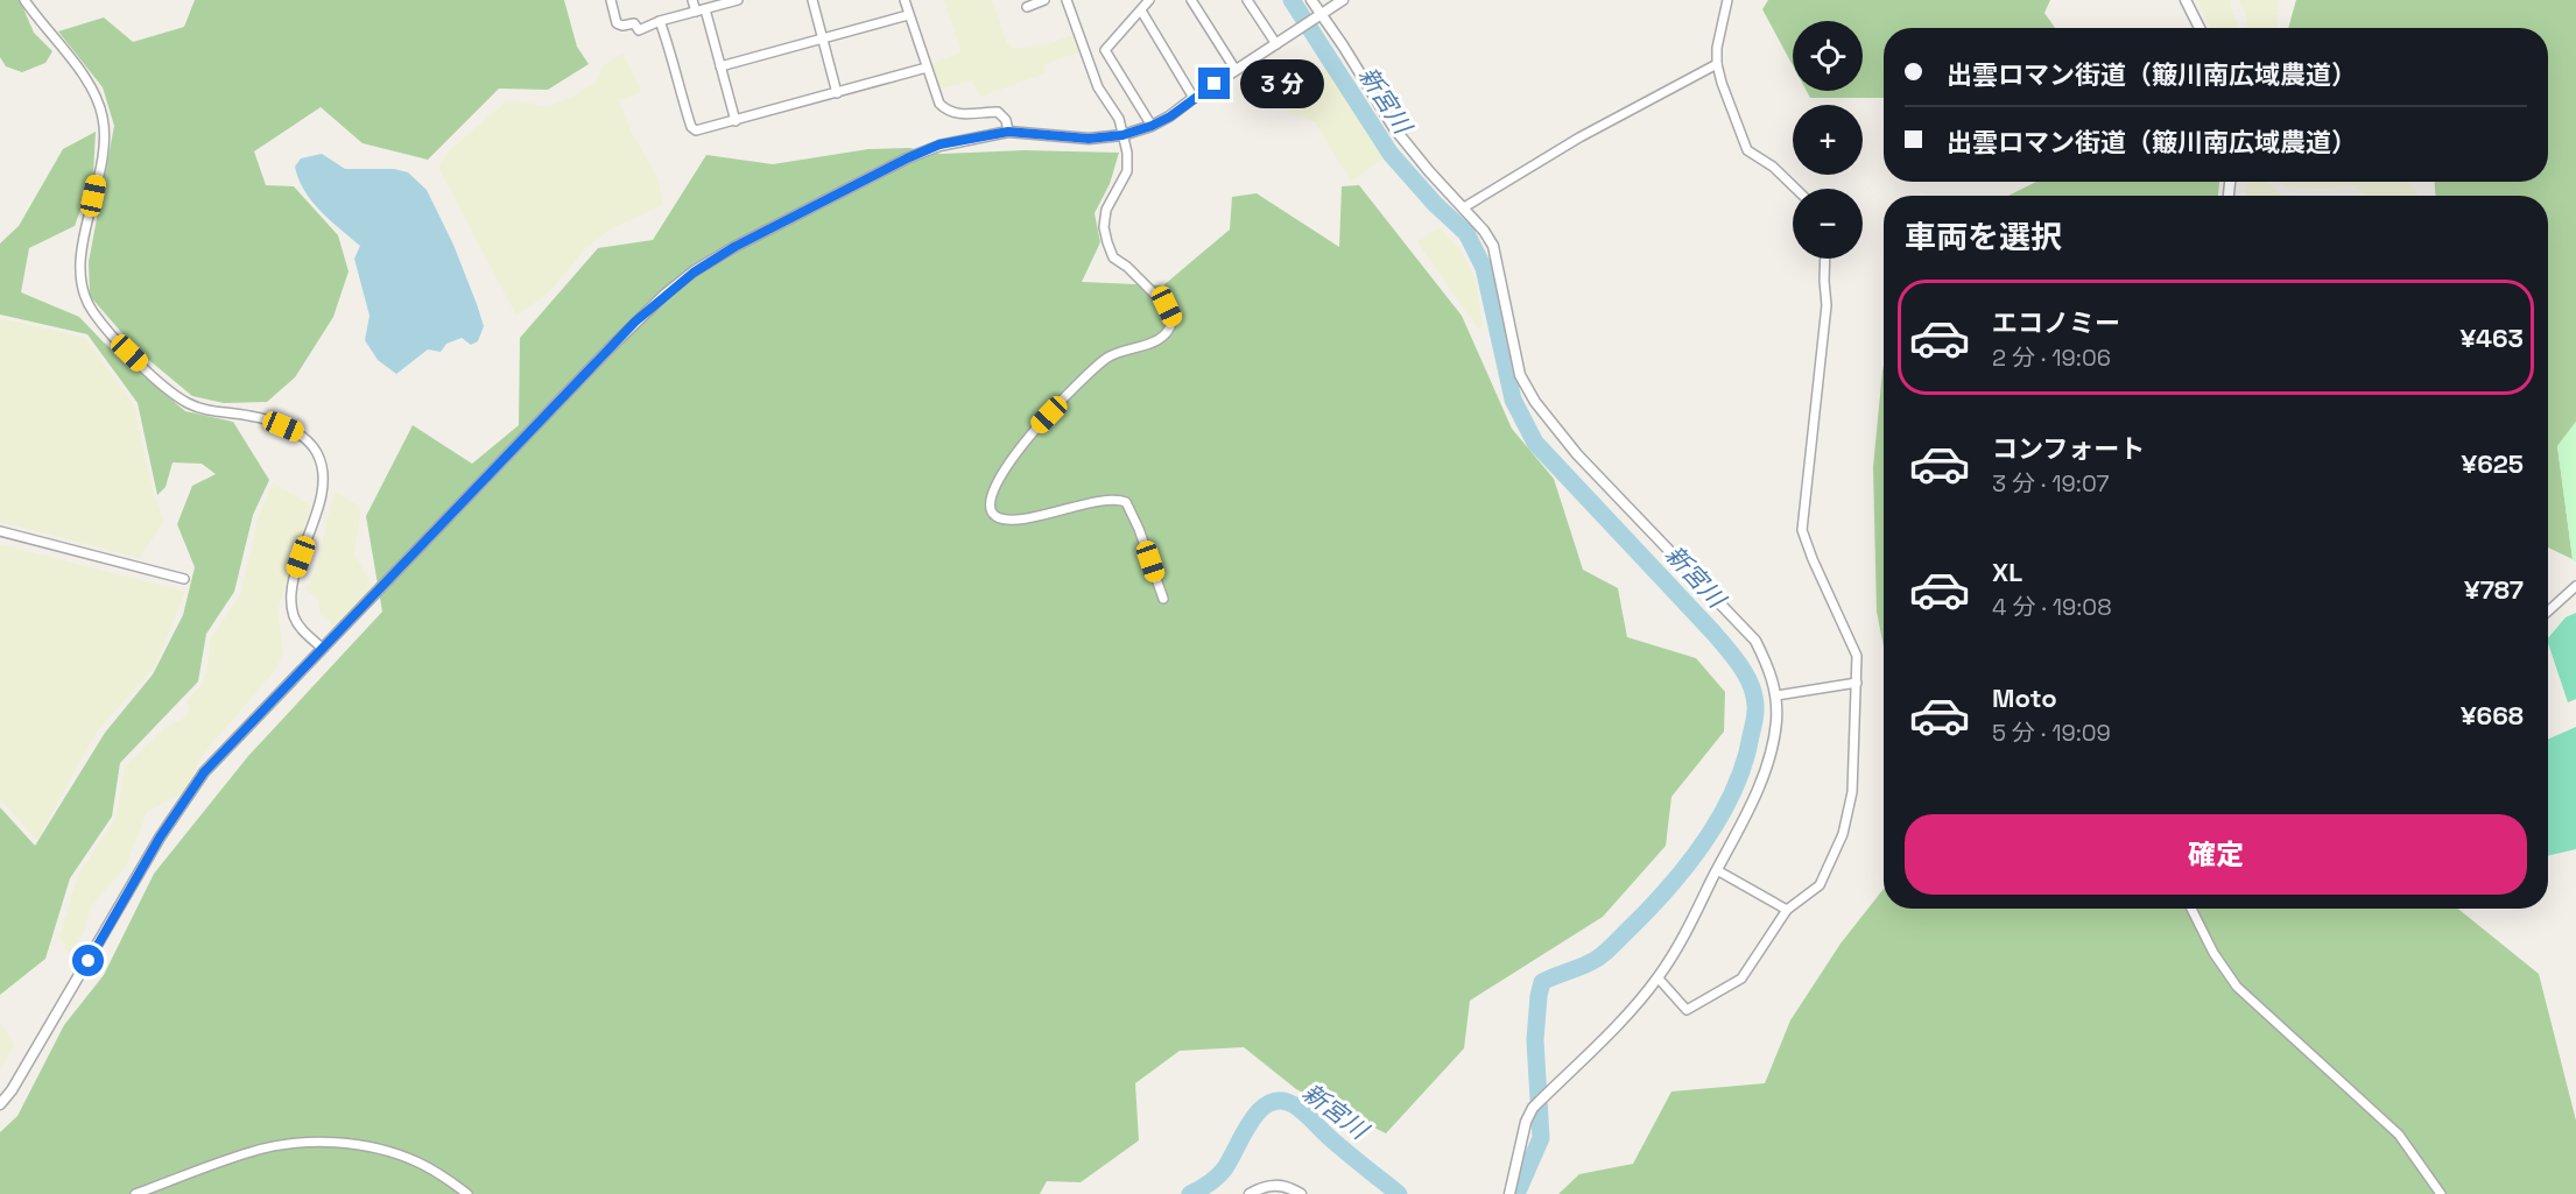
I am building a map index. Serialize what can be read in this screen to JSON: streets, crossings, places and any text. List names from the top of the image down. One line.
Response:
{"water":["新宮川"],"page":{"map_buttons":["+","−"],"banner":["出雲ロマン街道（簸川南広域農道）","出雲ロマン街道（簸川南広域農道）"],"bubble":"3 分","heading":"車両を選択","list":[{"name":"エコノミー","note":"2 分 · 19:06","value":"¥463"},{"name":"コンフォート","note":"3 分 · 19:07","value":"¥625"},{"name":"XL","note":"4 分 · 19:08","value":"¥787"},{"name":"Moto","note":"5 分 · 19:09","value":"¥668"}],"buttons":"確定"}}
